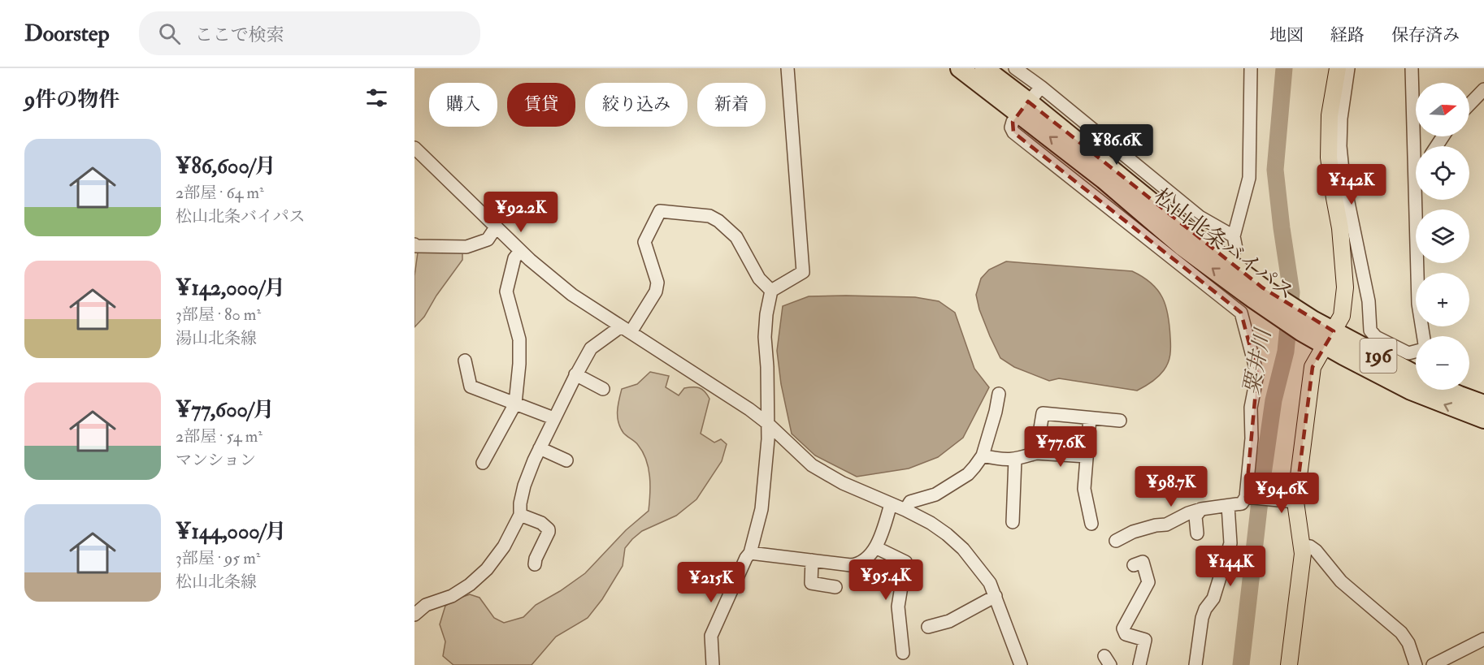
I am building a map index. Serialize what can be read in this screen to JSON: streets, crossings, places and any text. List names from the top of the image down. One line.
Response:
{"streets":{"highway":["松山北条バイパス","196"]},"water":["粟井川"],"north":"right","page":{"header":"Doorstep","search":"ここで検索","nav":["地図","経路","保存済み"],"heading":"9件の物件","map_buttons":["+","−"],"chip":["購入","賃貸","絞り込み","新着"],"price":["¥86.6K","¥142K","¥92.2K","¥77.6K","¥98.7K","¥94.6K","¥144K","¥95.4K","¥215K"],"list":[{"name":"¥86,600/月","note":"2部屋 · 64 m² · 松山北条バイパス"},{"name":"¥142,000/月","note":"3部屋 · 80 m² · 湯山北条線"},{"name":"¥77,600/月","note":"2部屋 · 54 m² · マンション"},{"name":"¥144,000/月","note":"3部屋 · 95 m² · 松山北条線"}]}}
